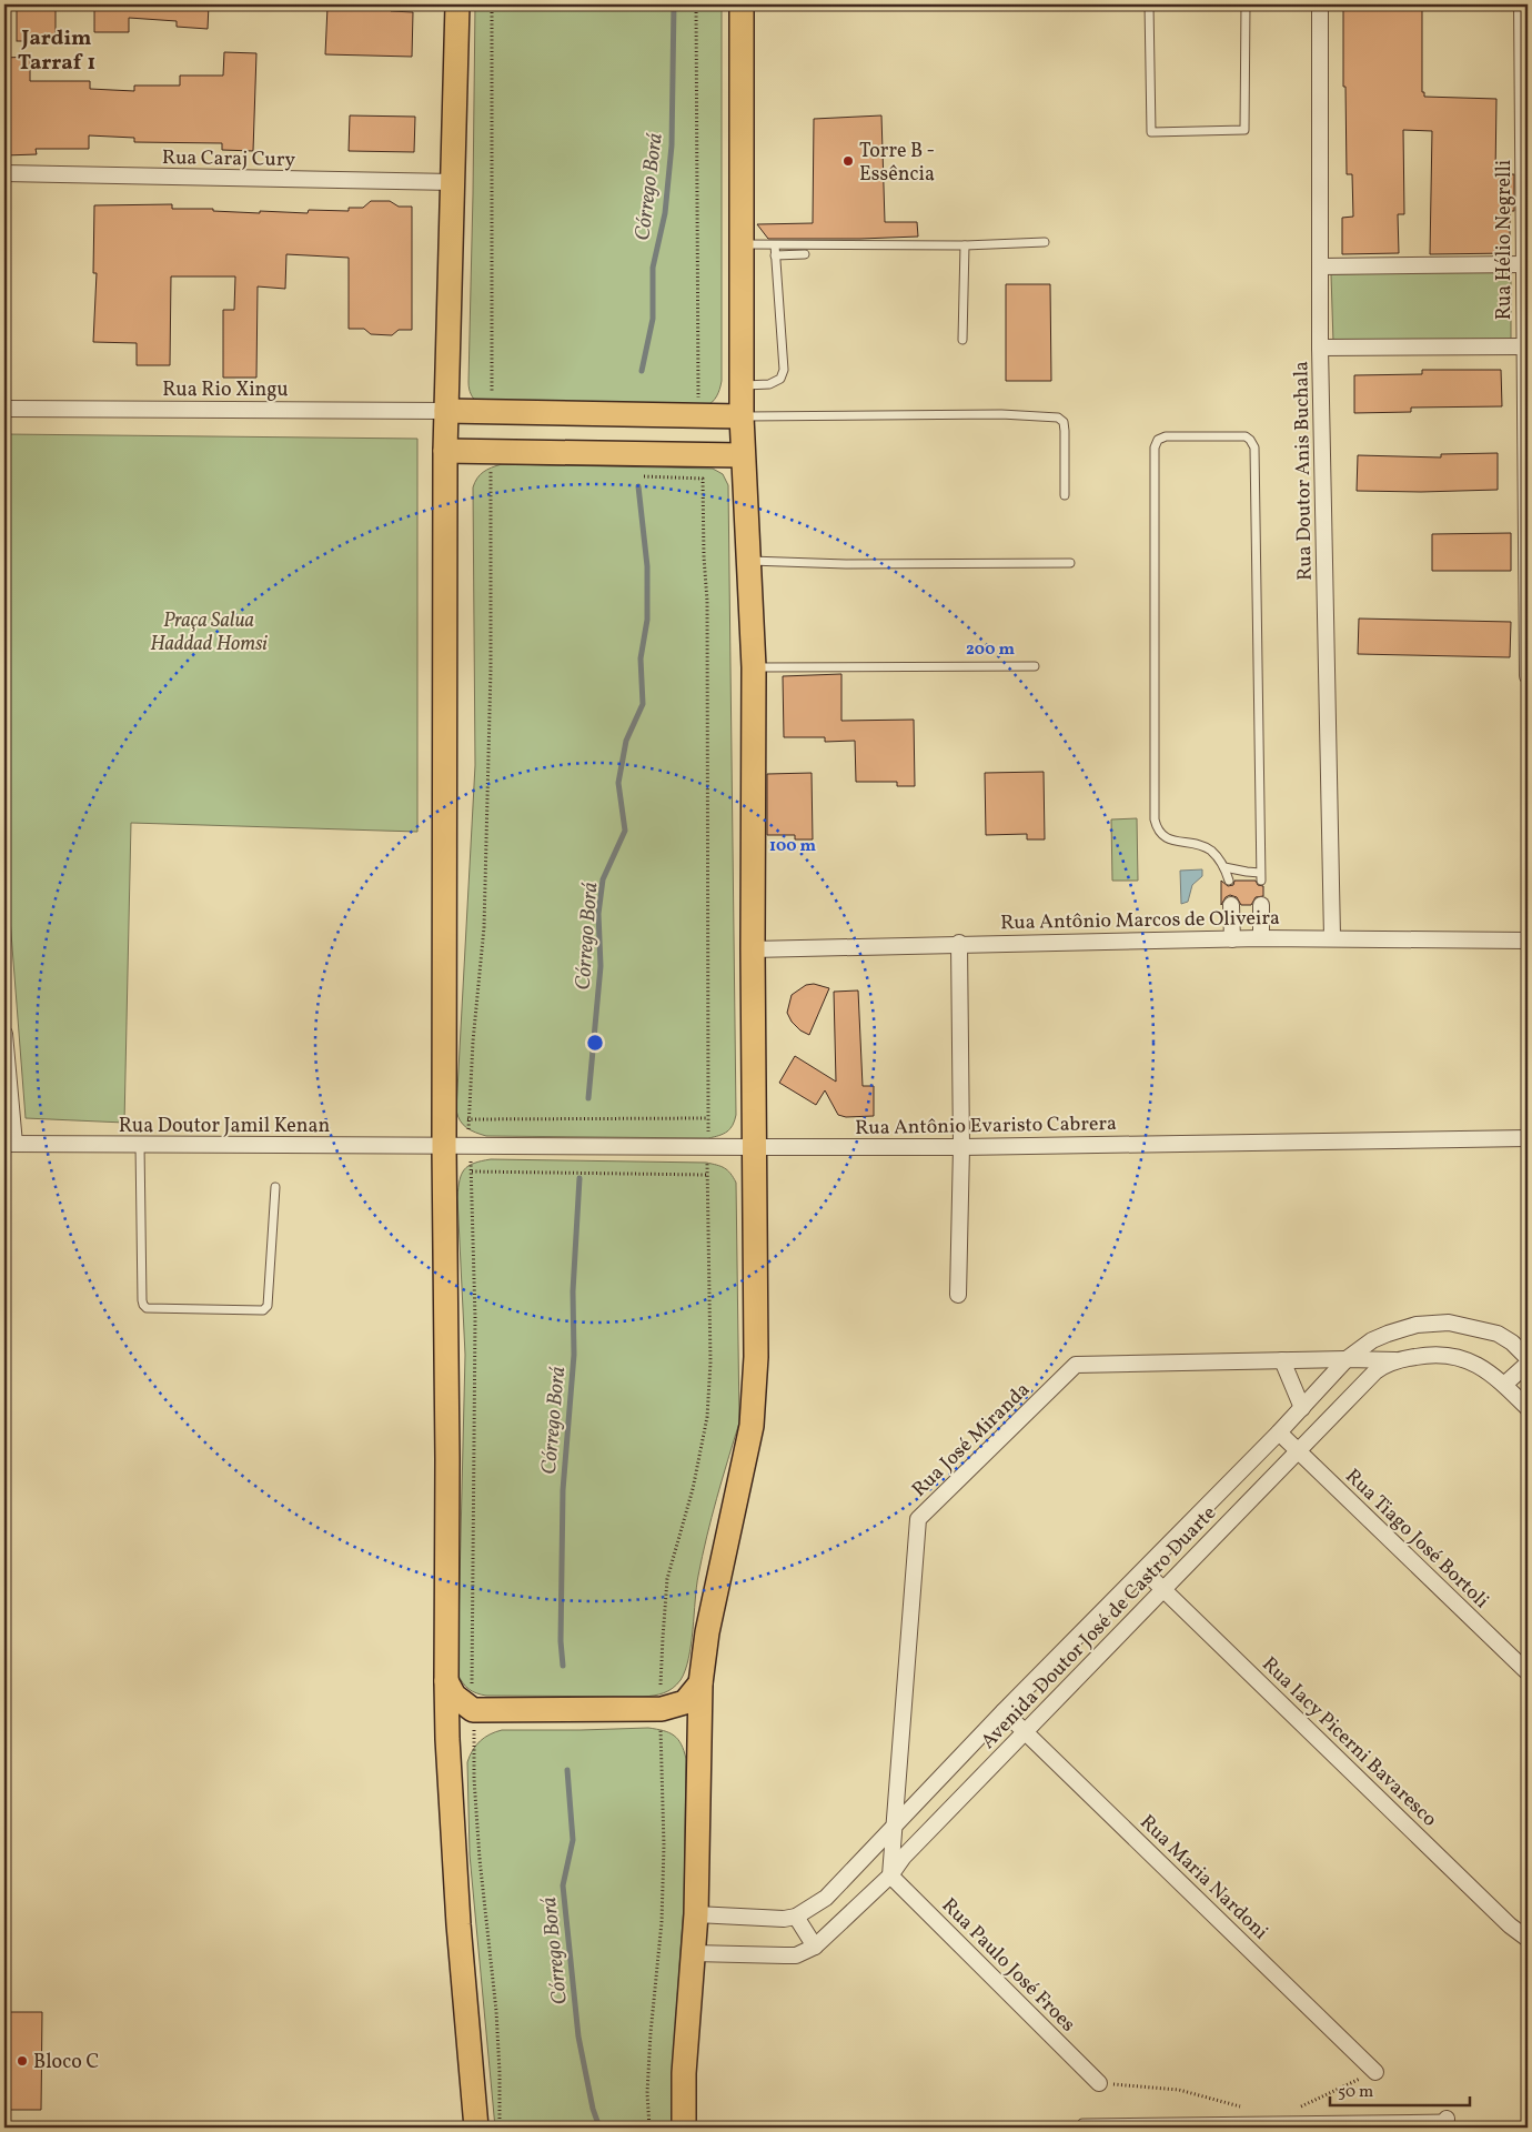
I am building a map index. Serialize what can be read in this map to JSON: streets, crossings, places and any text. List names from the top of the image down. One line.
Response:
{"streets":{"street":["Rua Caraj Cury","Rua Hélio Negrelli","Rua Rio Xingu","Rua Doutor Anis Buchala","Rua Antônio Marcos de Oliveira","Rua Doutor Jamil Kenan","Rua Antônio Evaristo Cabrera","Rua José Miranda","Rua Tiago José Bortoli","Avenida Doutor José de Castro Duarte","Rua Iacy Picerni Bavaresco","Rua Maria Nardoni","Rua Paulo José Froes"]},"crossings":[["Rua Doutor Anis Buchala","Rua Antônio Marcos de Oliveira"],["Rua Doutor Jamil Kenan","Rua Antônio Evaristo Cabrera"],["Rua José Miranda","Avenida Doutor José de Castro Duarte"],["Rua José Miranda","Rua Paulo José Froes"],["Rua Tiago José Bortoli","Avenida Doutor José de Castro Duarte"],["Avenida Doutor José de Castro Duarte","Rua Iacy Picerni Bavaresco"],["Avenida Doutor José de Castro Duarte","Rua Maria Nardoni"],["Avenida Doutor José de Castro Duarte","Rua Paulo José Froes"]],"districts":["Jardim Tarraf 1"],"water":["Córrego Borá"],"parks":["Praça Salua Haddad Homsi"],"places":["Torre B - Essência","Bloco C"],"scale_bar":"50 m","rings":["200 m","100 m"]}
